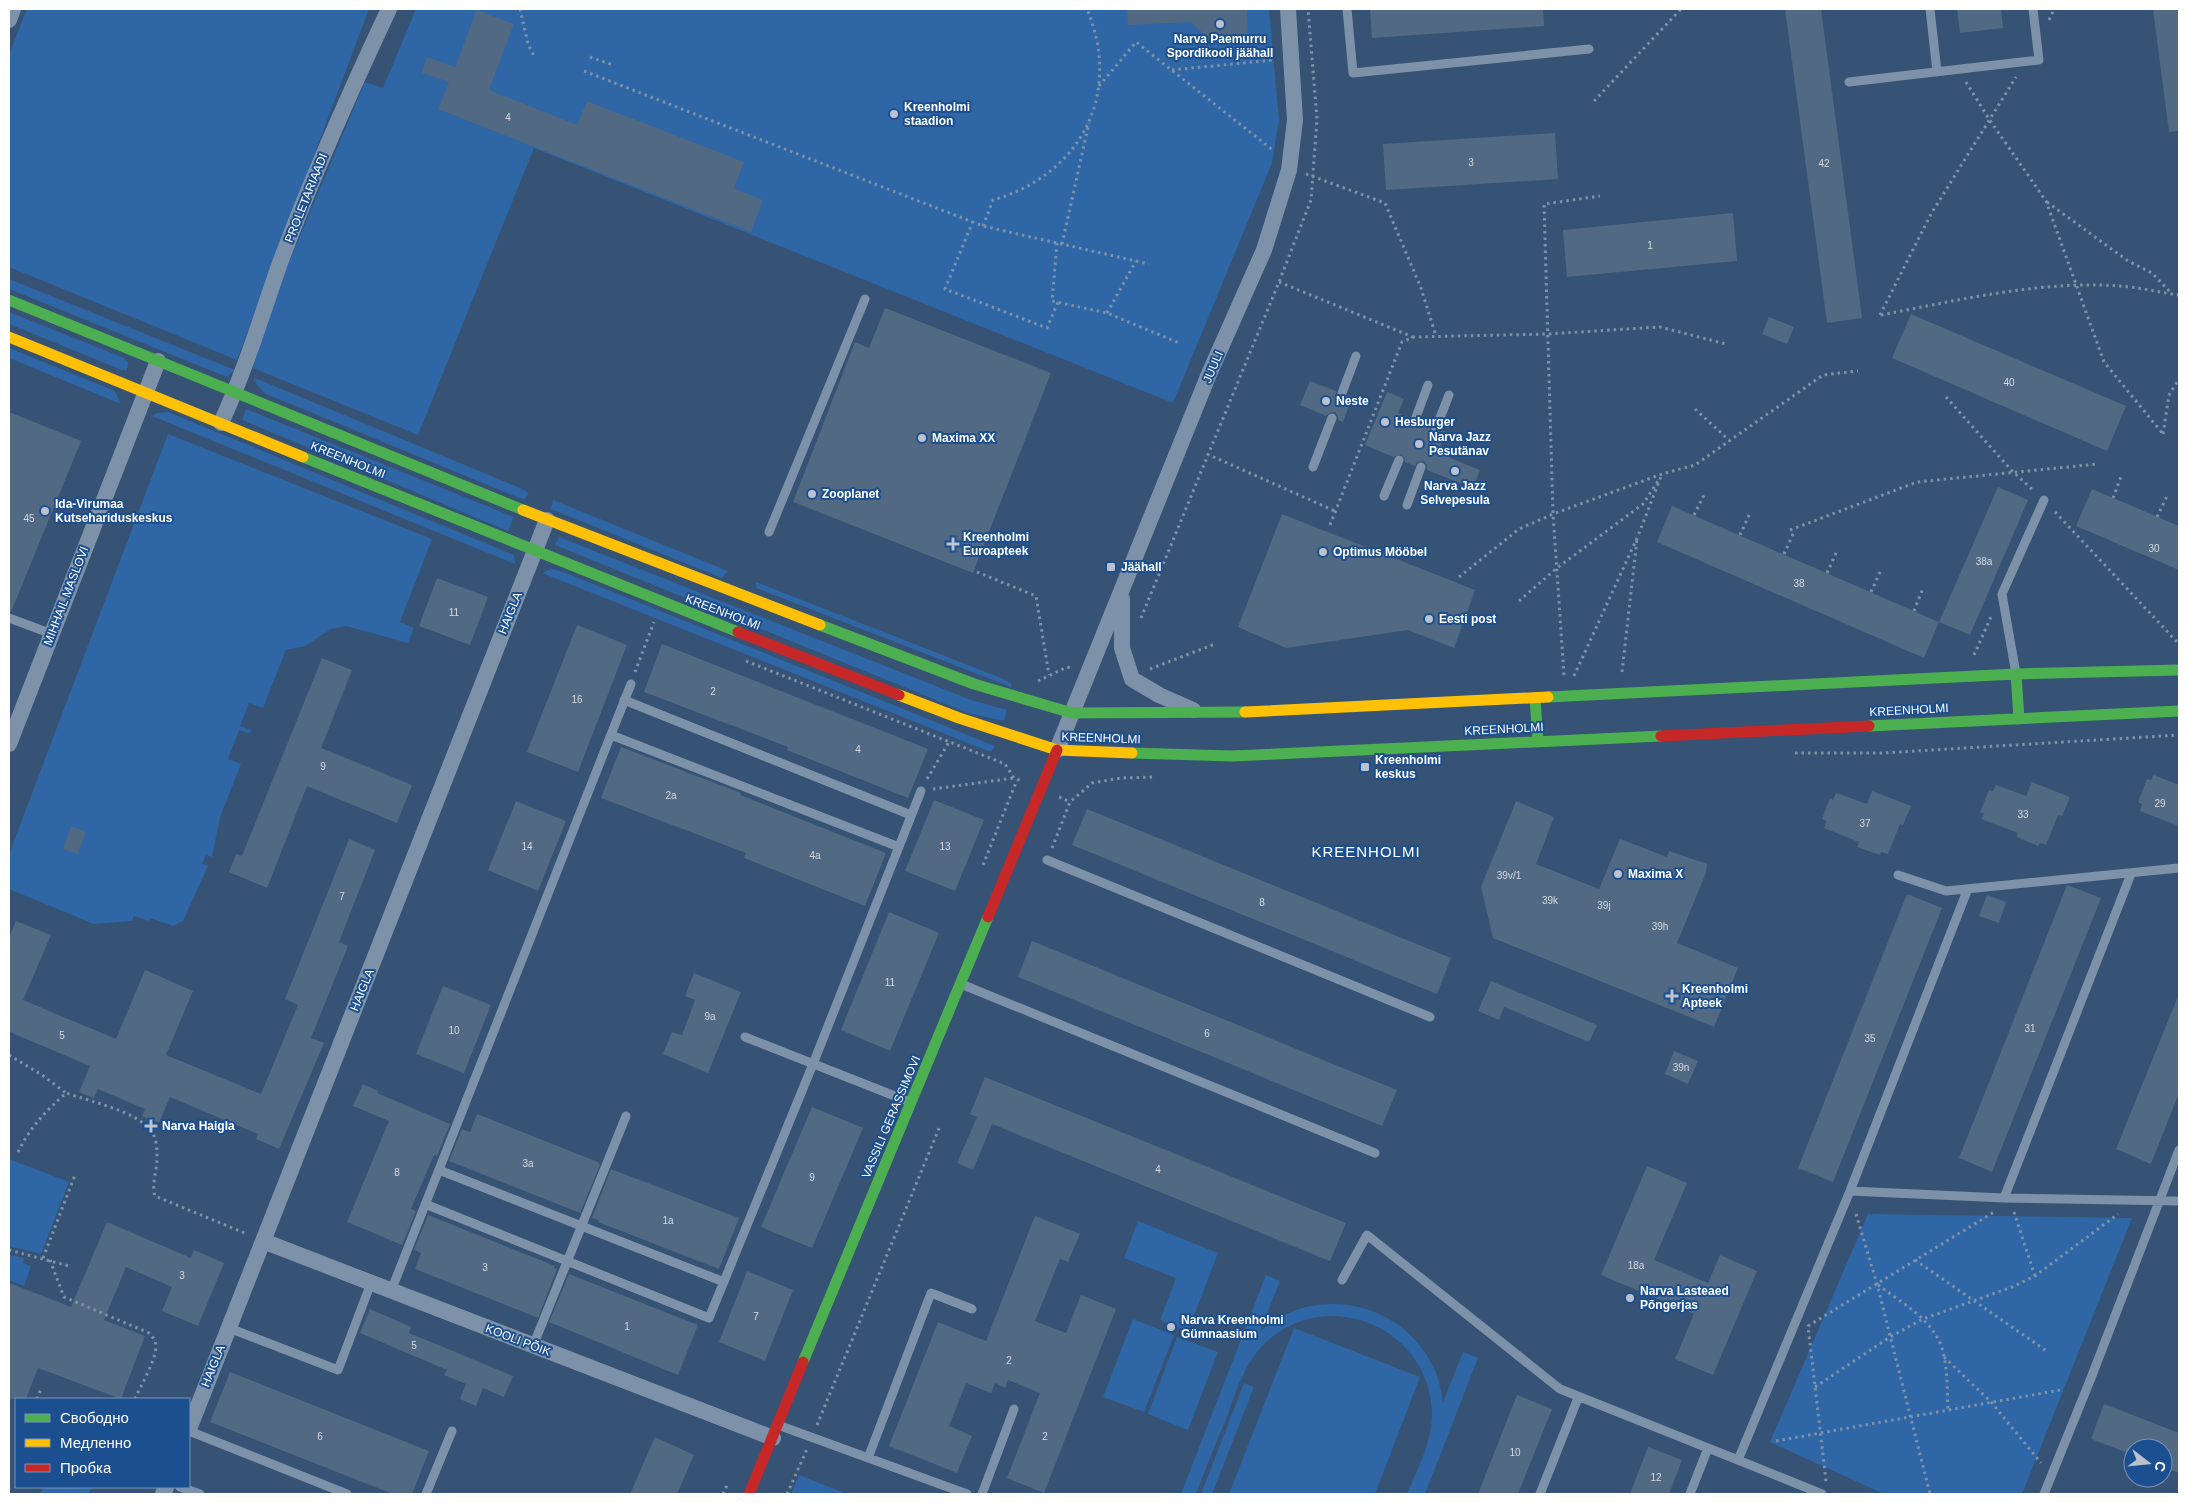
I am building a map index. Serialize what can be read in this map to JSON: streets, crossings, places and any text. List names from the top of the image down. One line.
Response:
{"streets":{"main road":["KREENHOLMI","VASSILI GERASSIMOVI"],"street":["PROLETARIAADI","JUULI","MIHHAIL MASLOVI","HAIGLA","KOOLI PÕIK"]},"crossings":[["PROLETARIAADI","KREENHOLMI"],["JUULI","KREENHOLMI"],["JUULI","VASSILI GERASSIMOVI"],["KREENHOLMI","MIHHAIL MASLOVI"],["KREENHOLMI","HAIGLA"],["KREENHOLMI","VASSILI GERASSIMOVI"],["HAIGLA","KOOLI PÕIK"],["VASSILI GERASSIMOVI","KOOLI PÕIK"]],"districts":["KREENHOLMI"],"places":{"other":["Narva Paemurru Spordikooli jäähall","Kreenholmi staadion","Neste","Hesburger","Maxima XX","Narva Jazz Pesutänav","Narva Jazz Selvepesula","Zooplanet","Ida-Virumaa Kutsehariduskeskus","Optimus Mööbel","Eesti post","Maxima X","Narva Lasteaed Põngerjas","Narva Kreenholmi Gümnaasium"],"health":["Kreenholmi Euroapteek","Kreenholmi Apteek","Narva Haigla"],"transit":["Jäähall","Kreenholmi keskus"]},"house_numbers":["4","3","42","1","40","45","30","38a","38","11","2","16","4","9","2a","29","33","37","14","13","4a","39v/1","7","39k","8","39j","39h","11","9a","31","10","6","5","35","39n","3a","4","8","9","1a","18a","3","3","7","1","5","2","6","2","10","12"],"legend":["Свободно","Медленно","Пробка"],"north":"right"}
